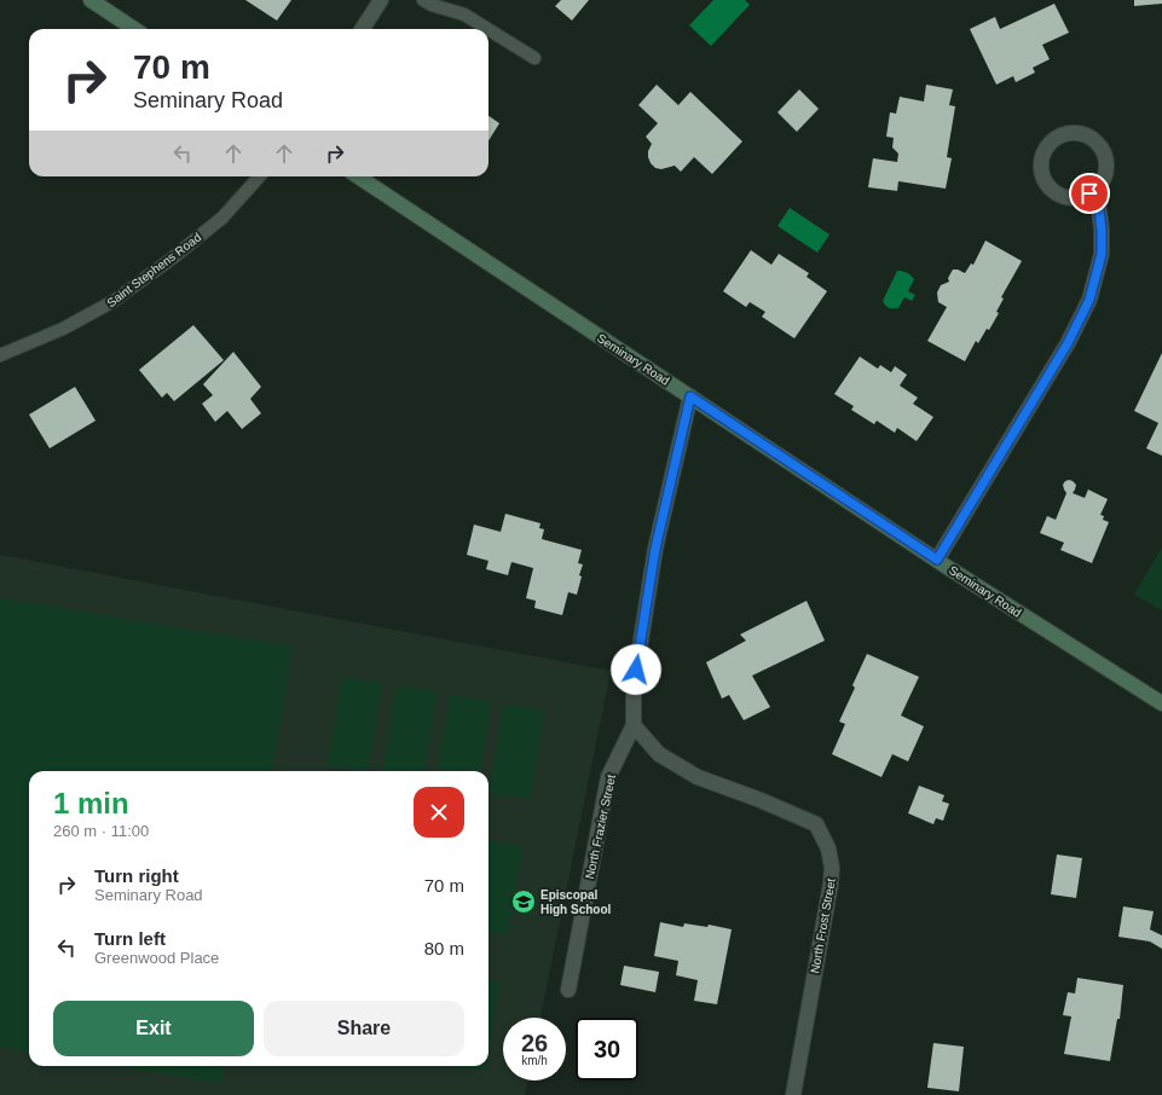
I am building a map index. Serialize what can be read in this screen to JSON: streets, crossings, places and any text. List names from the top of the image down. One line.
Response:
{"streets":{"main road":["Seminary Road"],"street":["North Frazier Street","North Frost Street"],"lane":["Saint Stephens Road"]},"crossings":[["North Frazier Street","North Frost Street"]],"places":{"school or university":["Episcopal High School"]},"page":{"turn":["70 m","Seminary Road"],"heading":["1 min","260 m · 11:00"],"list":[{"name":"Turn right","note":"Seminary Road","value":"70 m"},{"name":"Turn left","note":"Greenwood Place","value":"80 m"}],"buttons":["Exit","Share"],"speed":"26 km/h","limit":"30"}}
